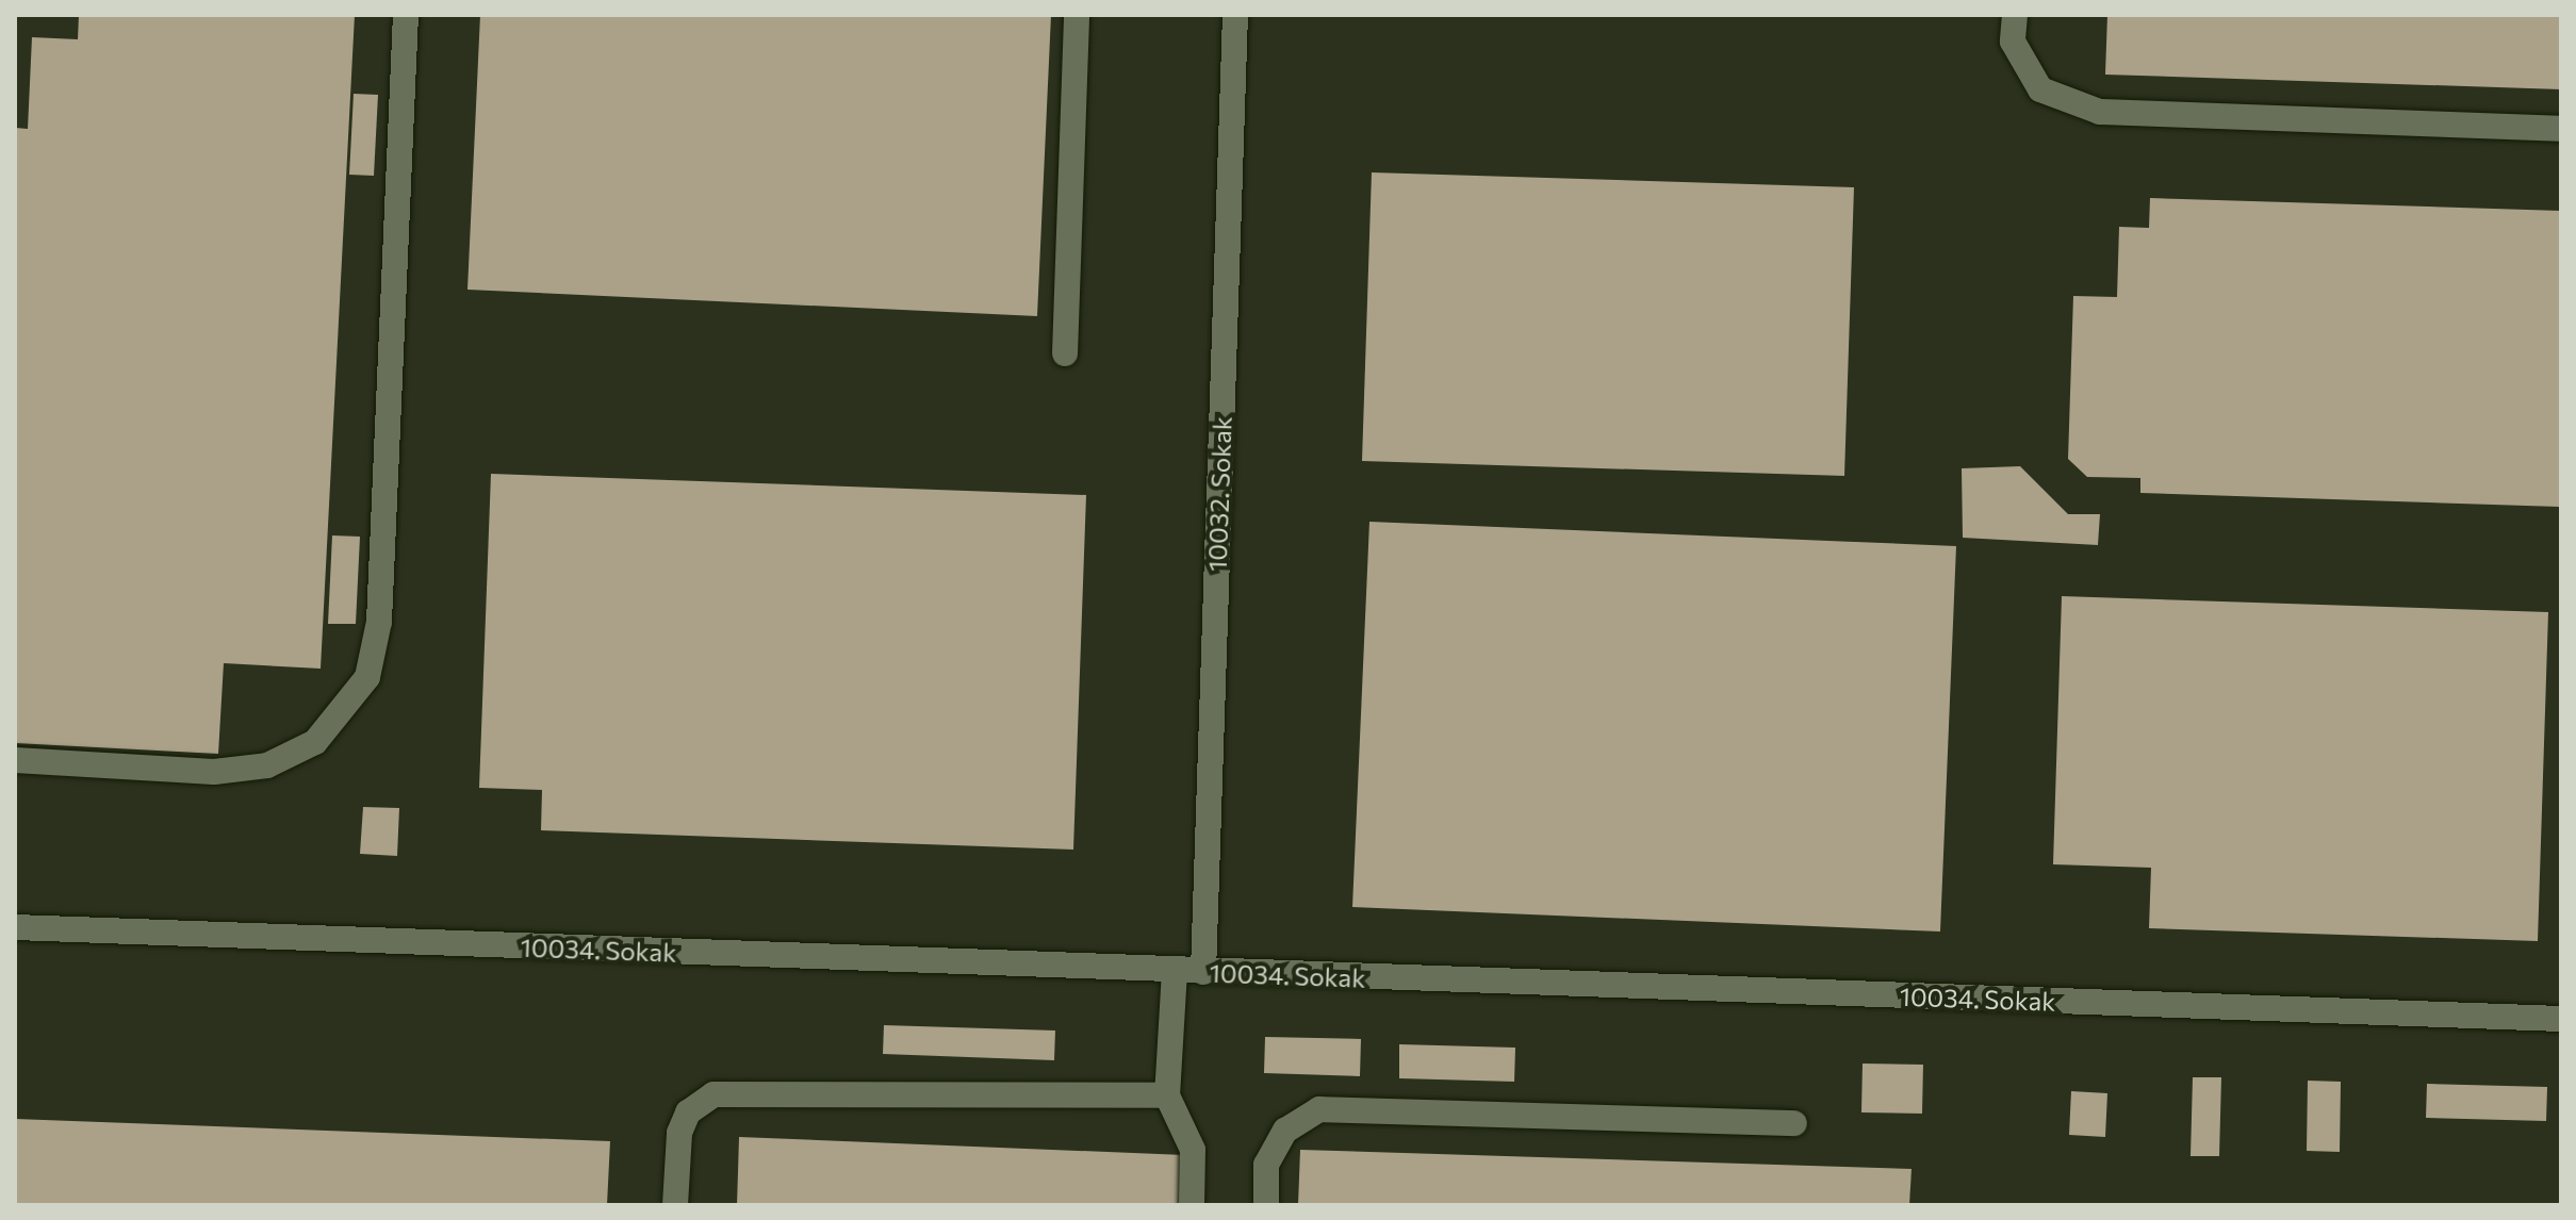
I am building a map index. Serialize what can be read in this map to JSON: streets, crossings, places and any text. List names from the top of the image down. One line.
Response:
{"streets":{"street":["10032. Sokak","10034. Sokak"]},"crossings":[["10032. Sokak","10034. Sokak"]]}
